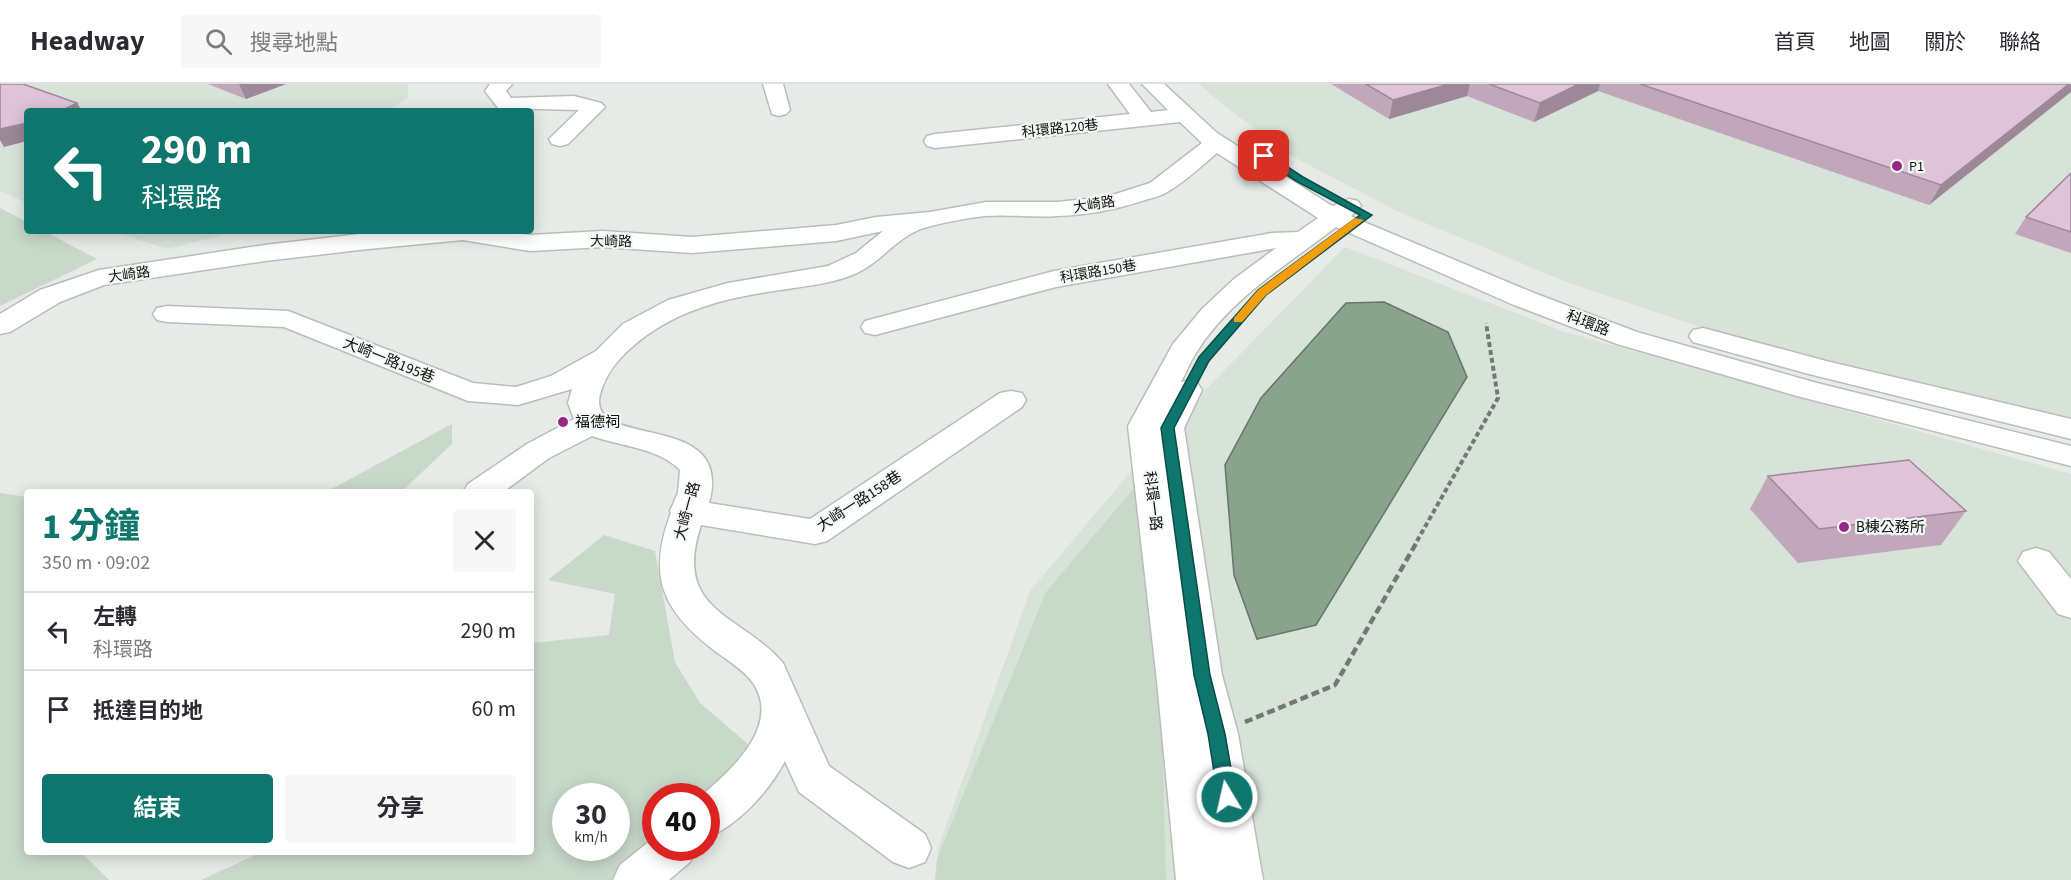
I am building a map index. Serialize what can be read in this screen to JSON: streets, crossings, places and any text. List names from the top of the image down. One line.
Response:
{"streets":{"street":["科環路120巷","大崎路","科環路150巷","科環路","大崎一路195巷","大崎一路158巷","科環一路","大崎一路"]},"crossings":[["科環路120巷","科環路"],["大崎路","科環路"],["科環路150巷","科環路"],["科環路150巷","科環一路"],["科環路","科環一路"],["大崎一路158巷","大崎一路"]],"places":["P1","福德祠","B棟公務所"],"page":{"header":"Headway","search":"搜尋地點","nav":["首頁","地圖","關於","聯絡"],"turn":["290 m","科環路"],"heading":["1 分鐘","350 m · 09:02"],"list":[{"name":"左轉","note":"科環路","value":"290 m"},{"name":"抵達目的地","value":"60 m"}],"buttons":["結束","分享"],"speed":"30 km/h","limit":"40"}}
